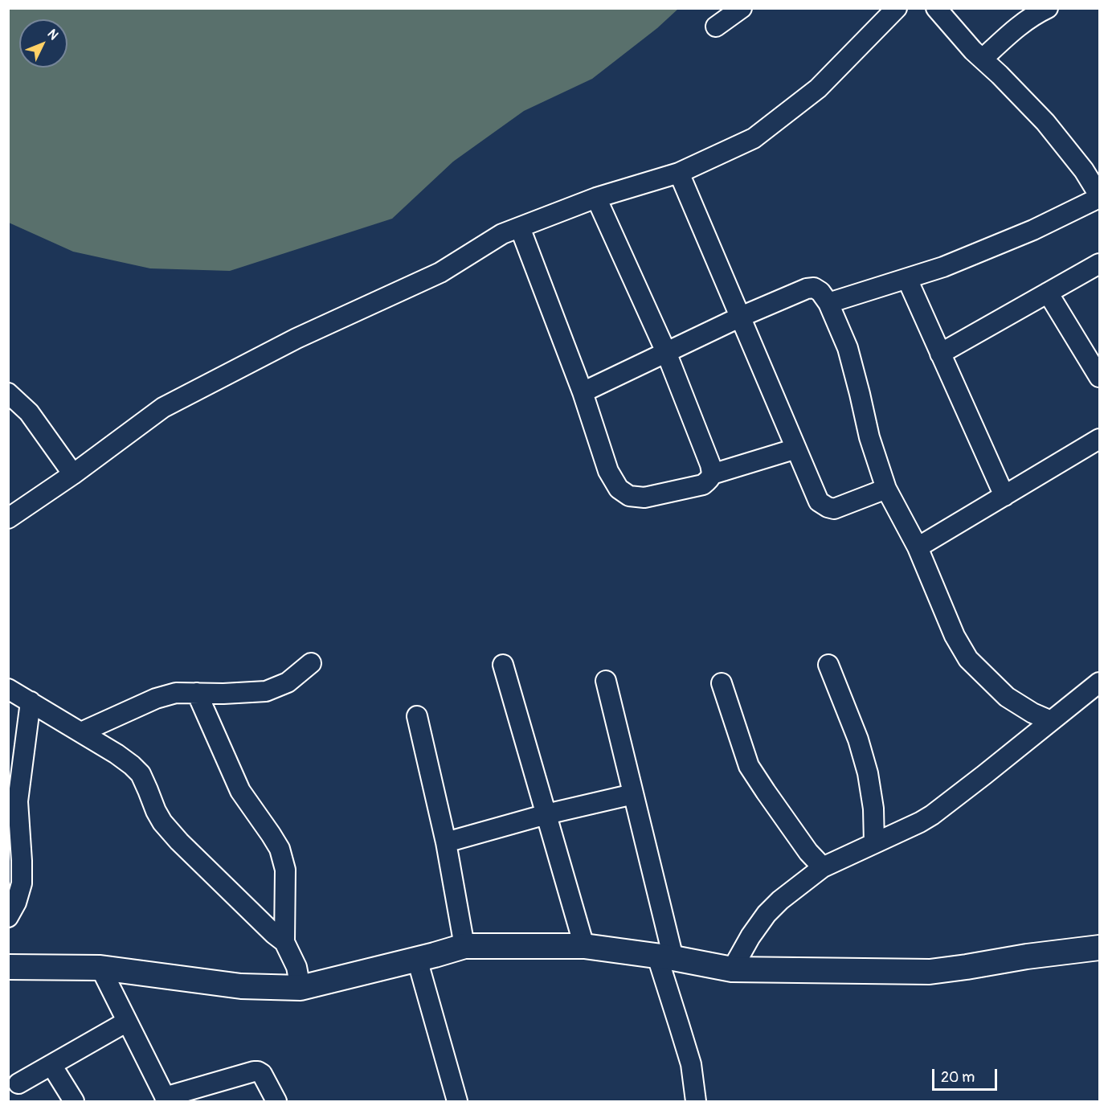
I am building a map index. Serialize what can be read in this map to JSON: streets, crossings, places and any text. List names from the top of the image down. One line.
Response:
{"scale_bar":"20 m","north":"top right"}
